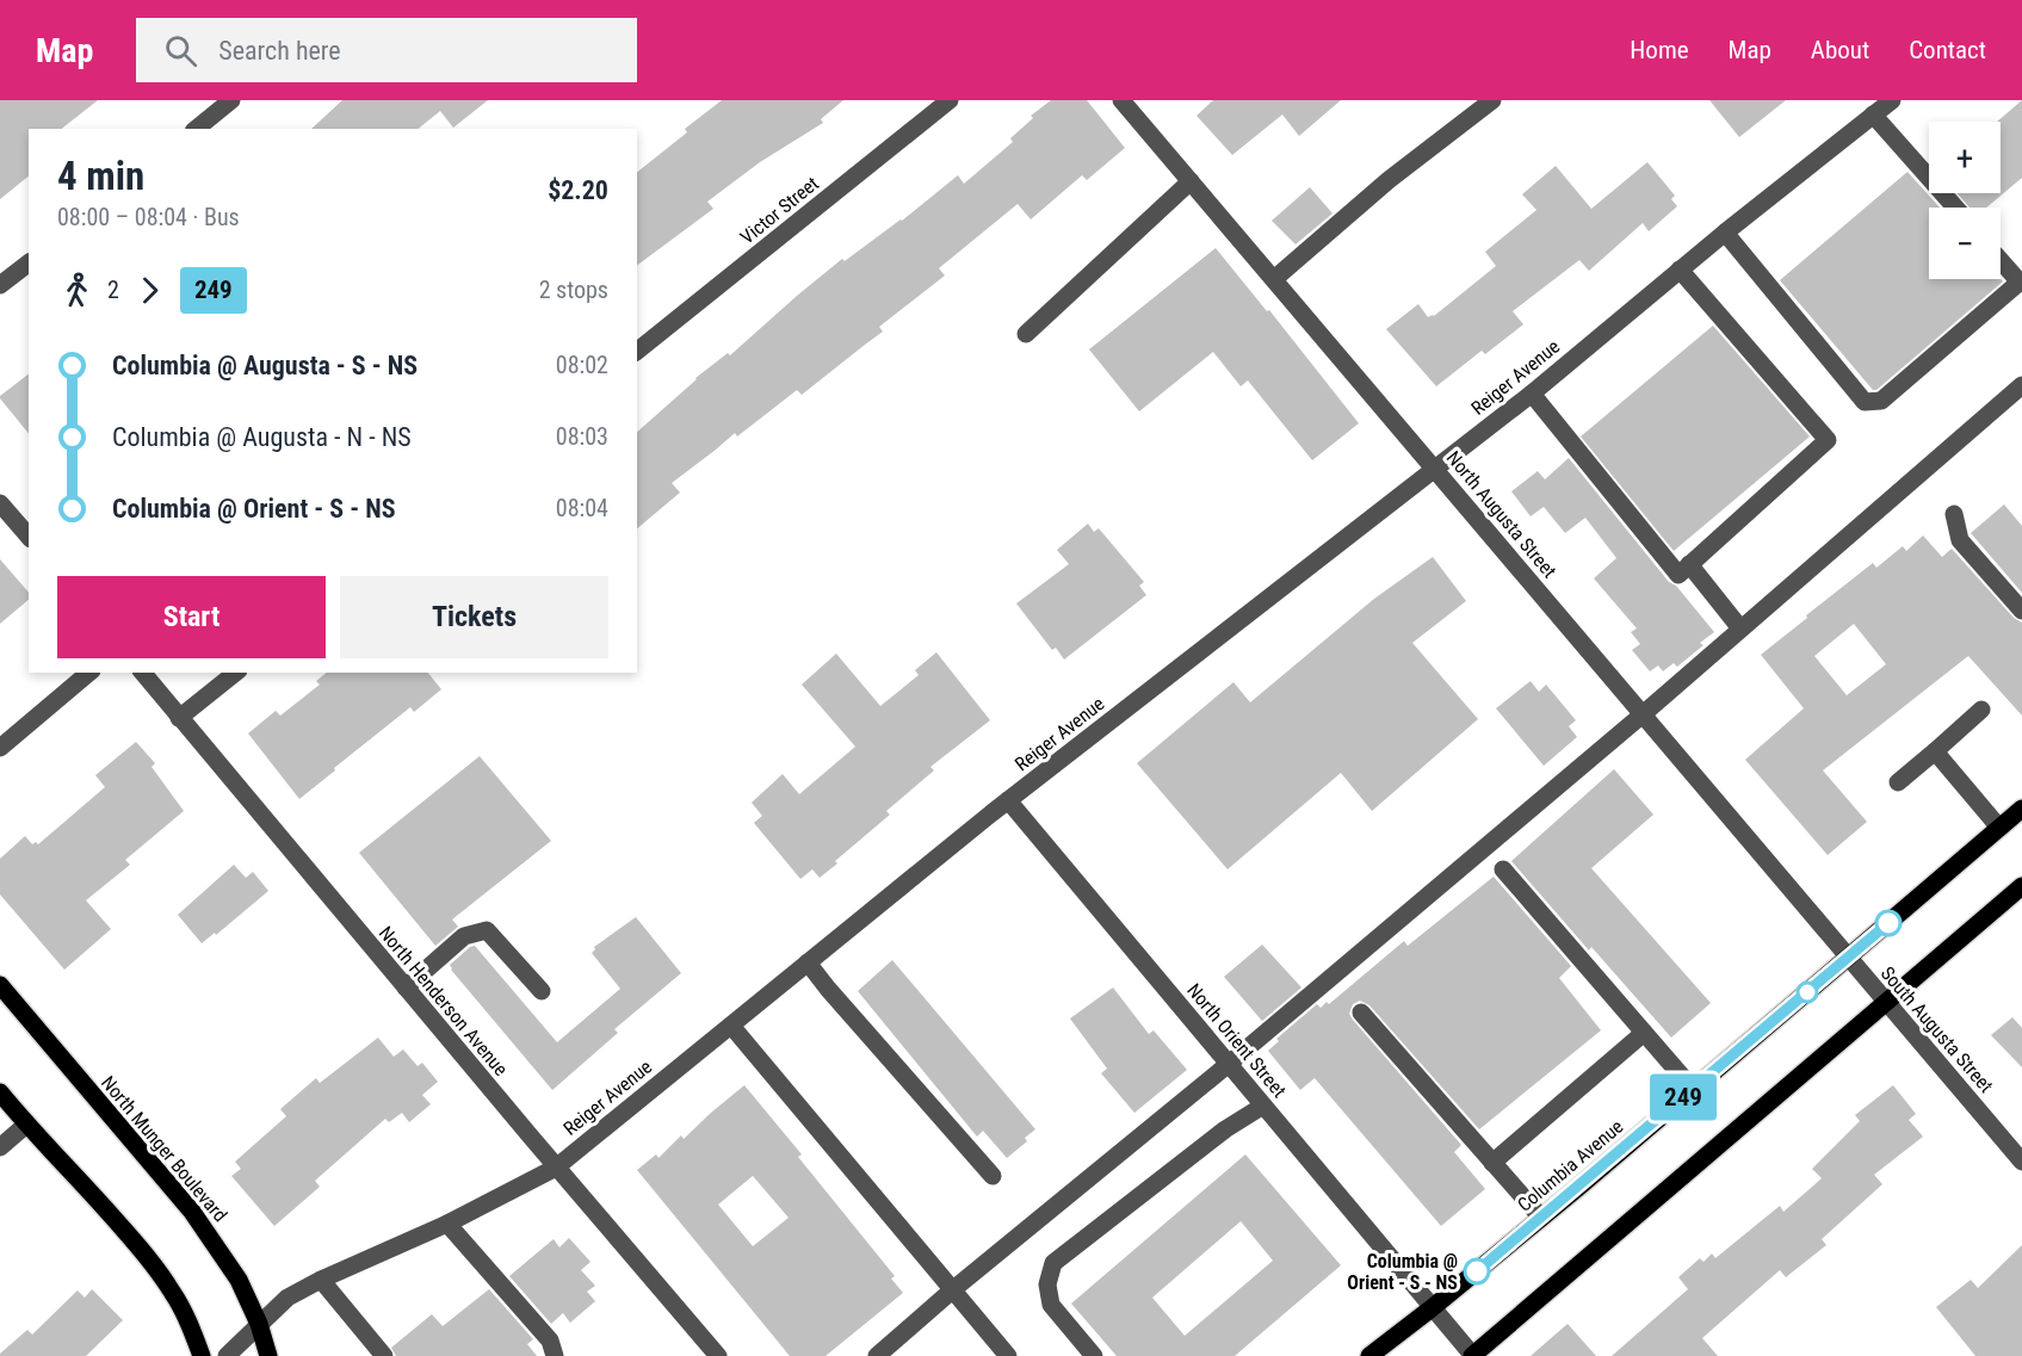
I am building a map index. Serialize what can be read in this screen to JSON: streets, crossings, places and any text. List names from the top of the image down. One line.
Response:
{"streets":{"main road":["North Munger Boulevard","Columbia Avenue"],"street":["Victor Street","Reiger Avenue","North Augusta Street","North Henderson Avenue","South Augusta Street","North Orient Street"]},"crossings":[["Reiger Avenue","North Augusta Street"],["Reiger Avenue","North Henderson Avenue"],["Reiger Avenue","North Orient Street"],["Reiger Avenue","North Munger Boulevard"],["North Augusta Street","South Augusta Street"],["North Augusta Street","Columbia Avenue"],["South Augusta Street","Columbia Avenue"],["North Orient Street","Columbia Avenue"]],"places":["Columbia @ Orient - S - NS"],"lines":["bus line 249"],"page":{"header":"Map","search":"Search here","nav":["Home","Map","About","Contact"],"on_map":"249","map_buttons":["+","−"],"heading":["4 min","08:00 – 08:04 · Bus","$2.20"],"legs":["2","249","2 stops"],"list":[{"name":"Columbia @ Augusta - S - NS","value":"08:02"},{"name":"Columbia @ Augusta - N - NS","value":"08:03"},{"name":"Columbia @ Orient - S - NS","value":"08:04"}],"buttons":["Start","Tickets"]}}
